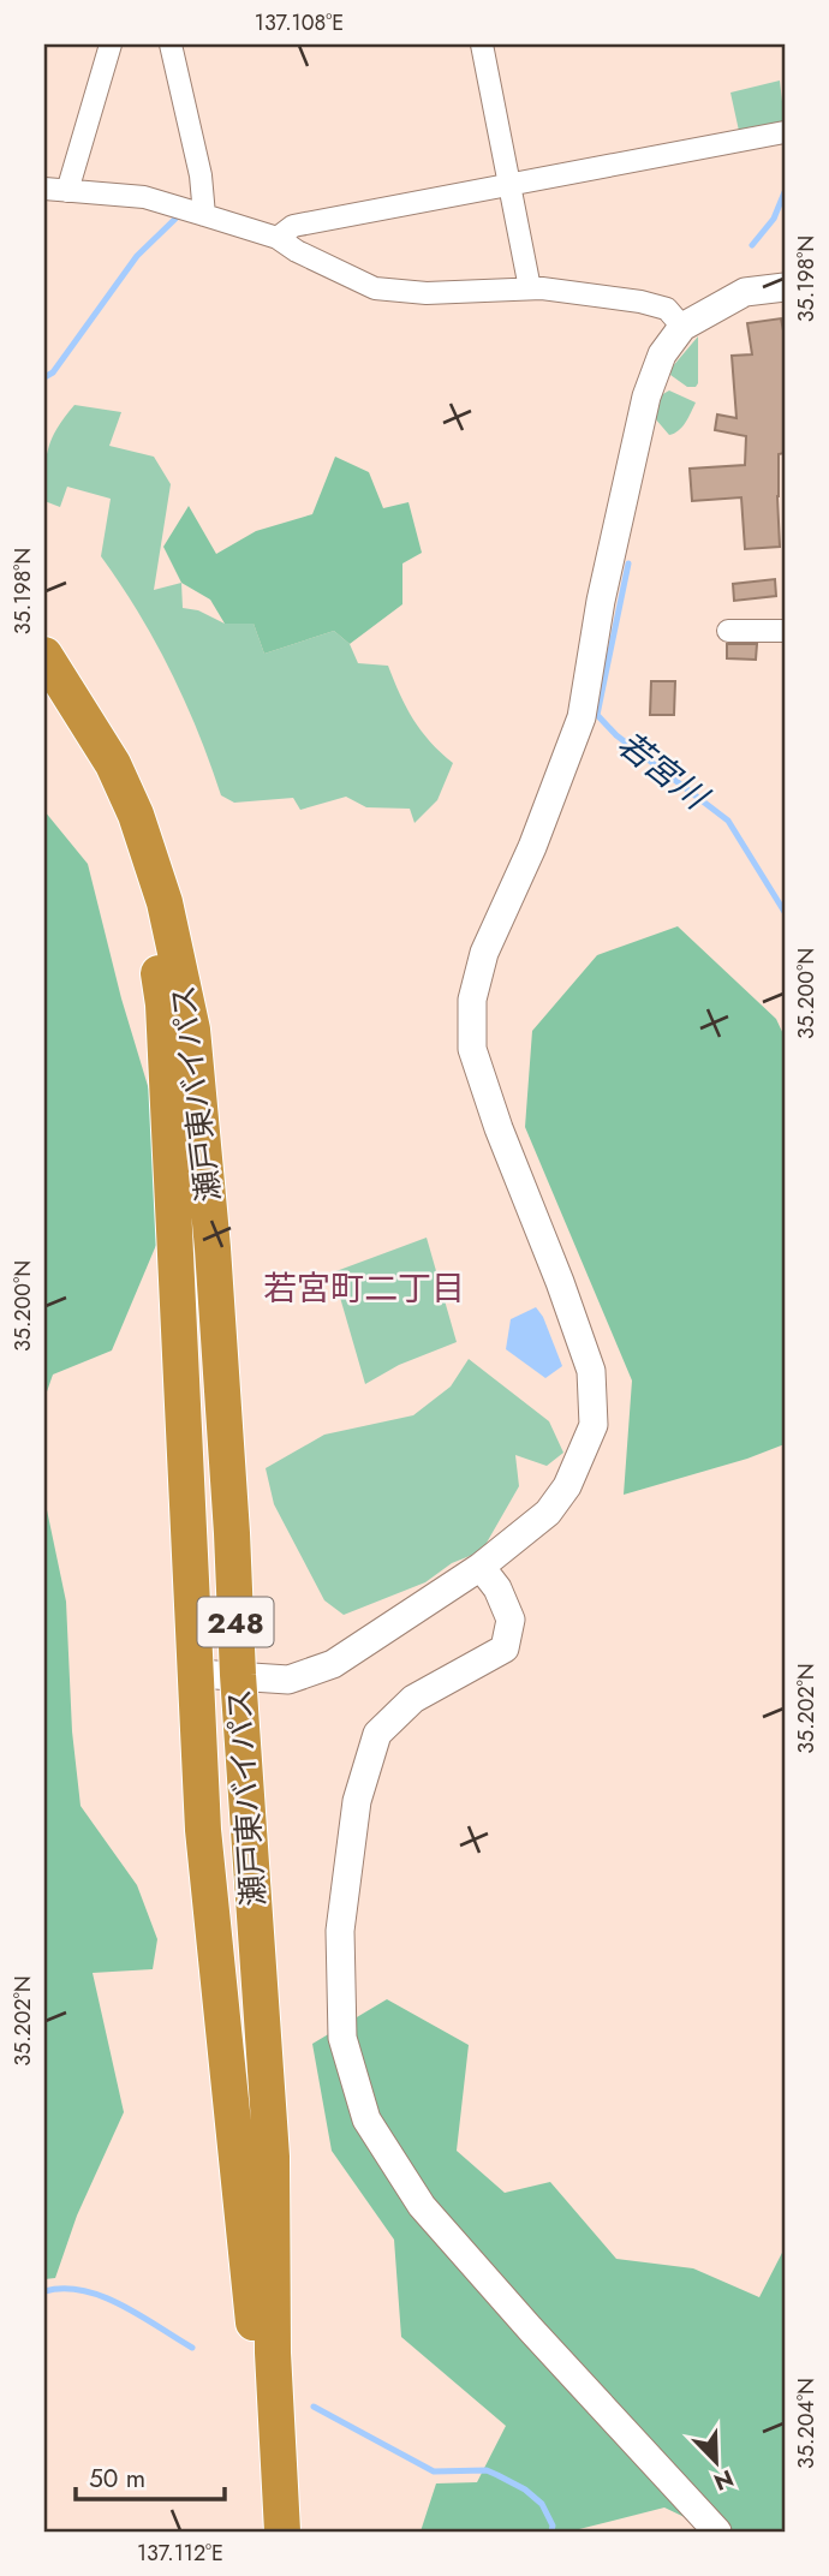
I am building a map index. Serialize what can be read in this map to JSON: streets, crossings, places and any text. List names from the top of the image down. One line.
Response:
{"streets":{"highway":["瀬戸東バイパス","248"]},"districts":["若宮町二丁目"],"water":["若宮川"],"scale_bar":"50 m","north":"bottom right","coordinates":["137.108°E","35.198°N","35.200°N","35.202°N","35.204°N","137.112°E"]}
